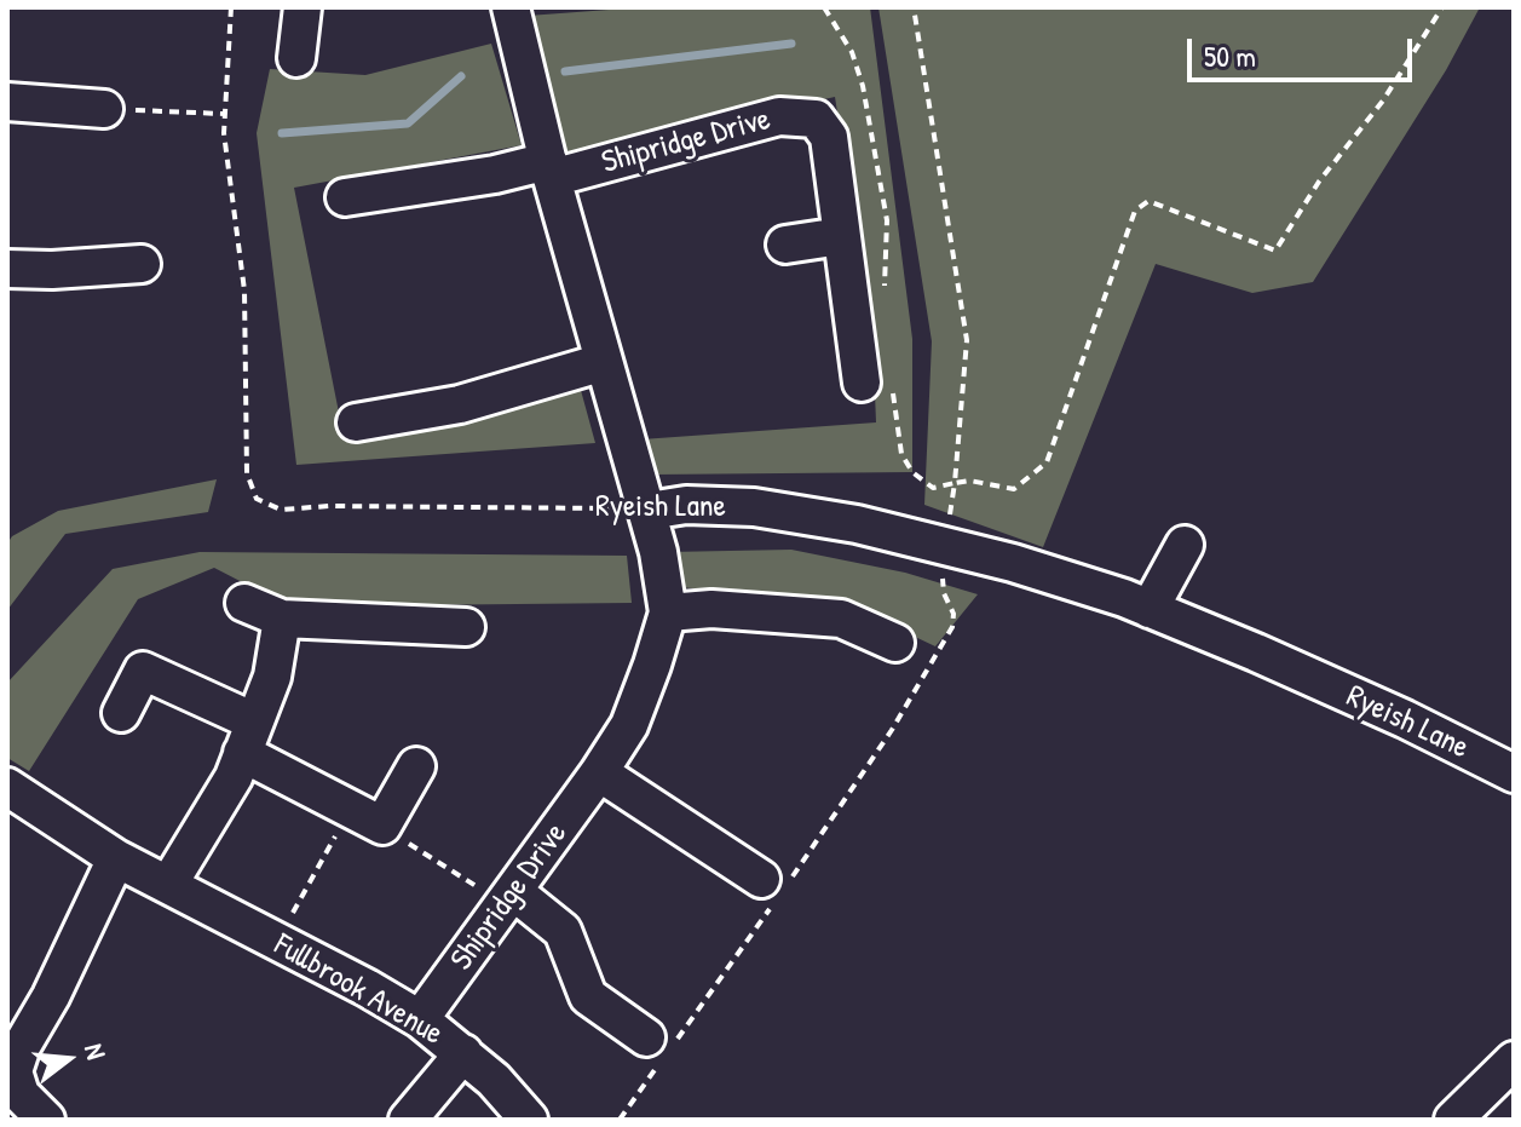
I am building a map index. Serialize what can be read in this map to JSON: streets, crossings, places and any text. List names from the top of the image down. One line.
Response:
{"streets":{"street":["Shipridge Drive","Ryeish Lane","Fullbrook Avenue"]},"crossings":[["Shipridge Drive","Ryeish Lane"],["Shipridge Drive","Fullbrook Avenue"]],"scale_bar":"50 m","north":"right"}
